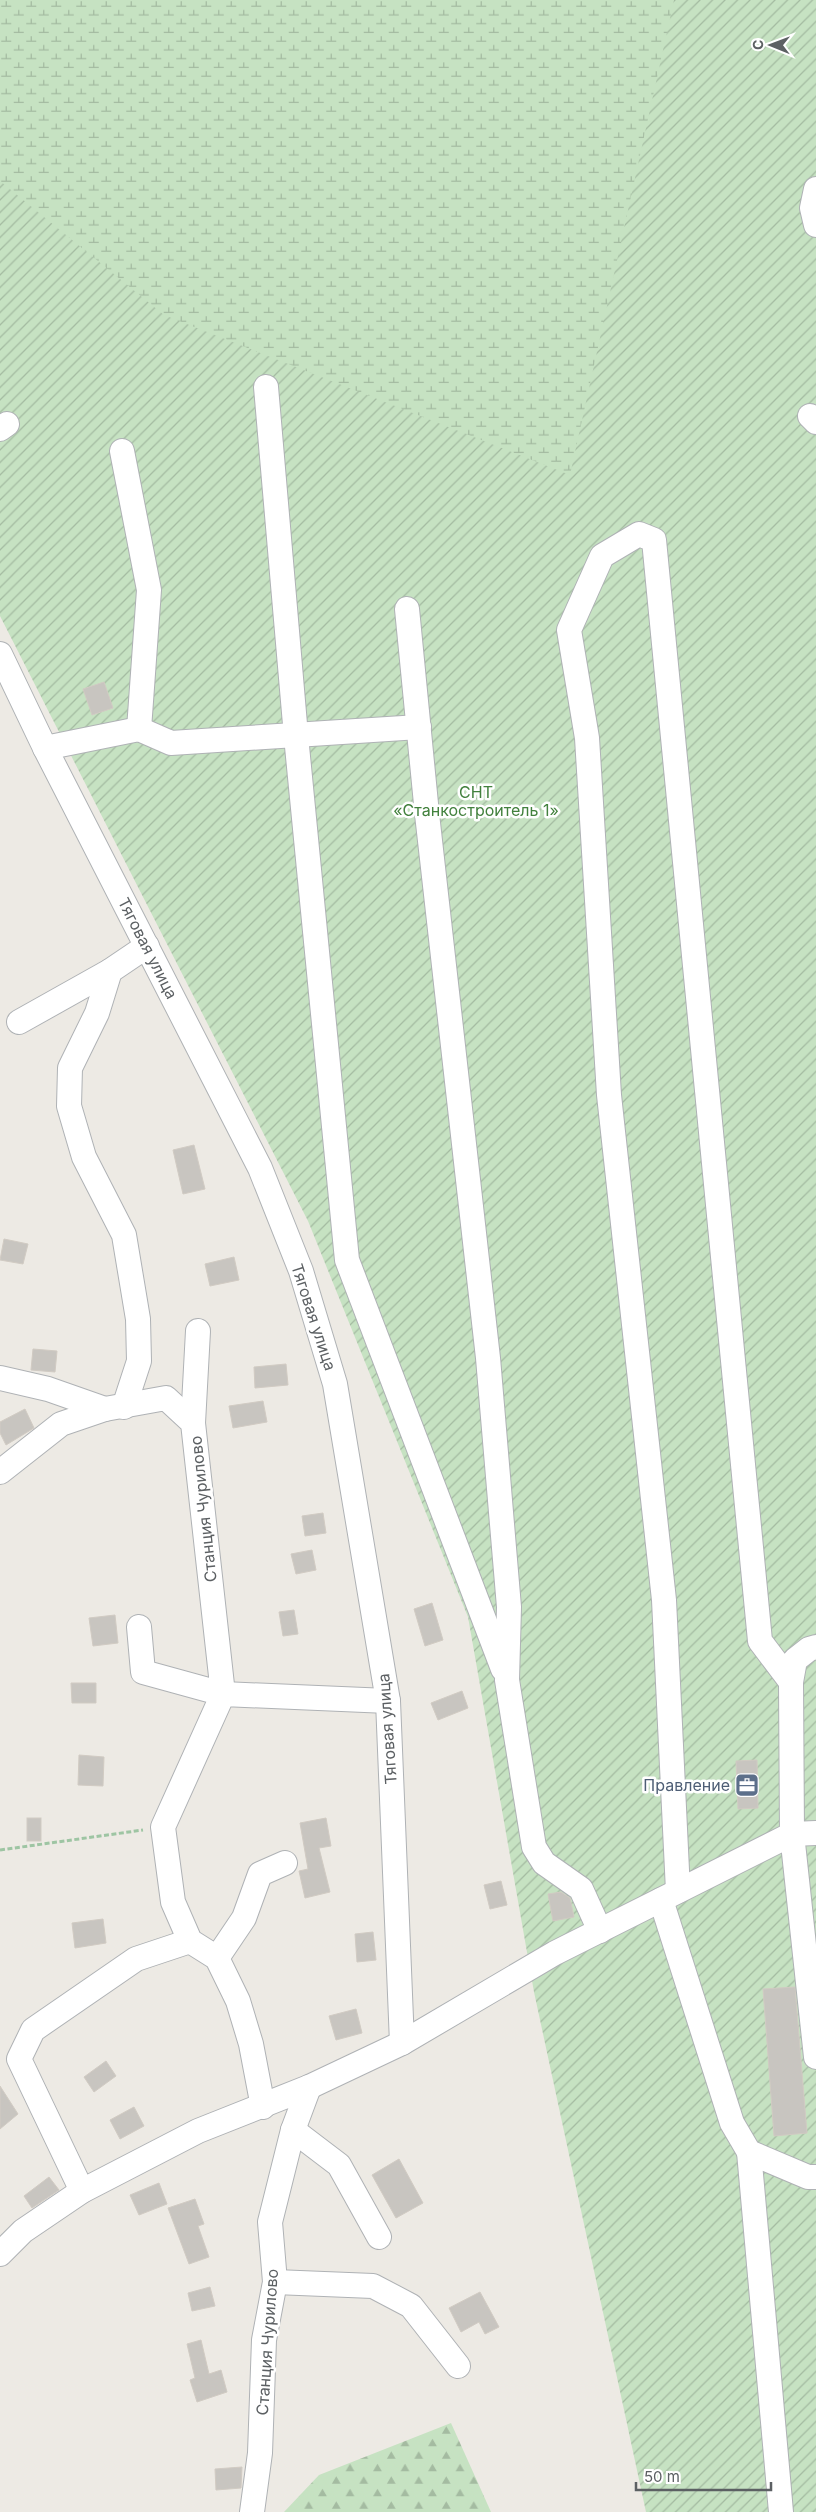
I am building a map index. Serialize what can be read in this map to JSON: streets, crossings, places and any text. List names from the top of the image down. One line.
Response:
{"streets":{"street":["Тяговая улица","Станция Чурилово"]},"parks":["СНТ «Станкостроитель 1»"],"places":{"office":["Правление"]},"scale_bar":"50 m","north":"left"}
